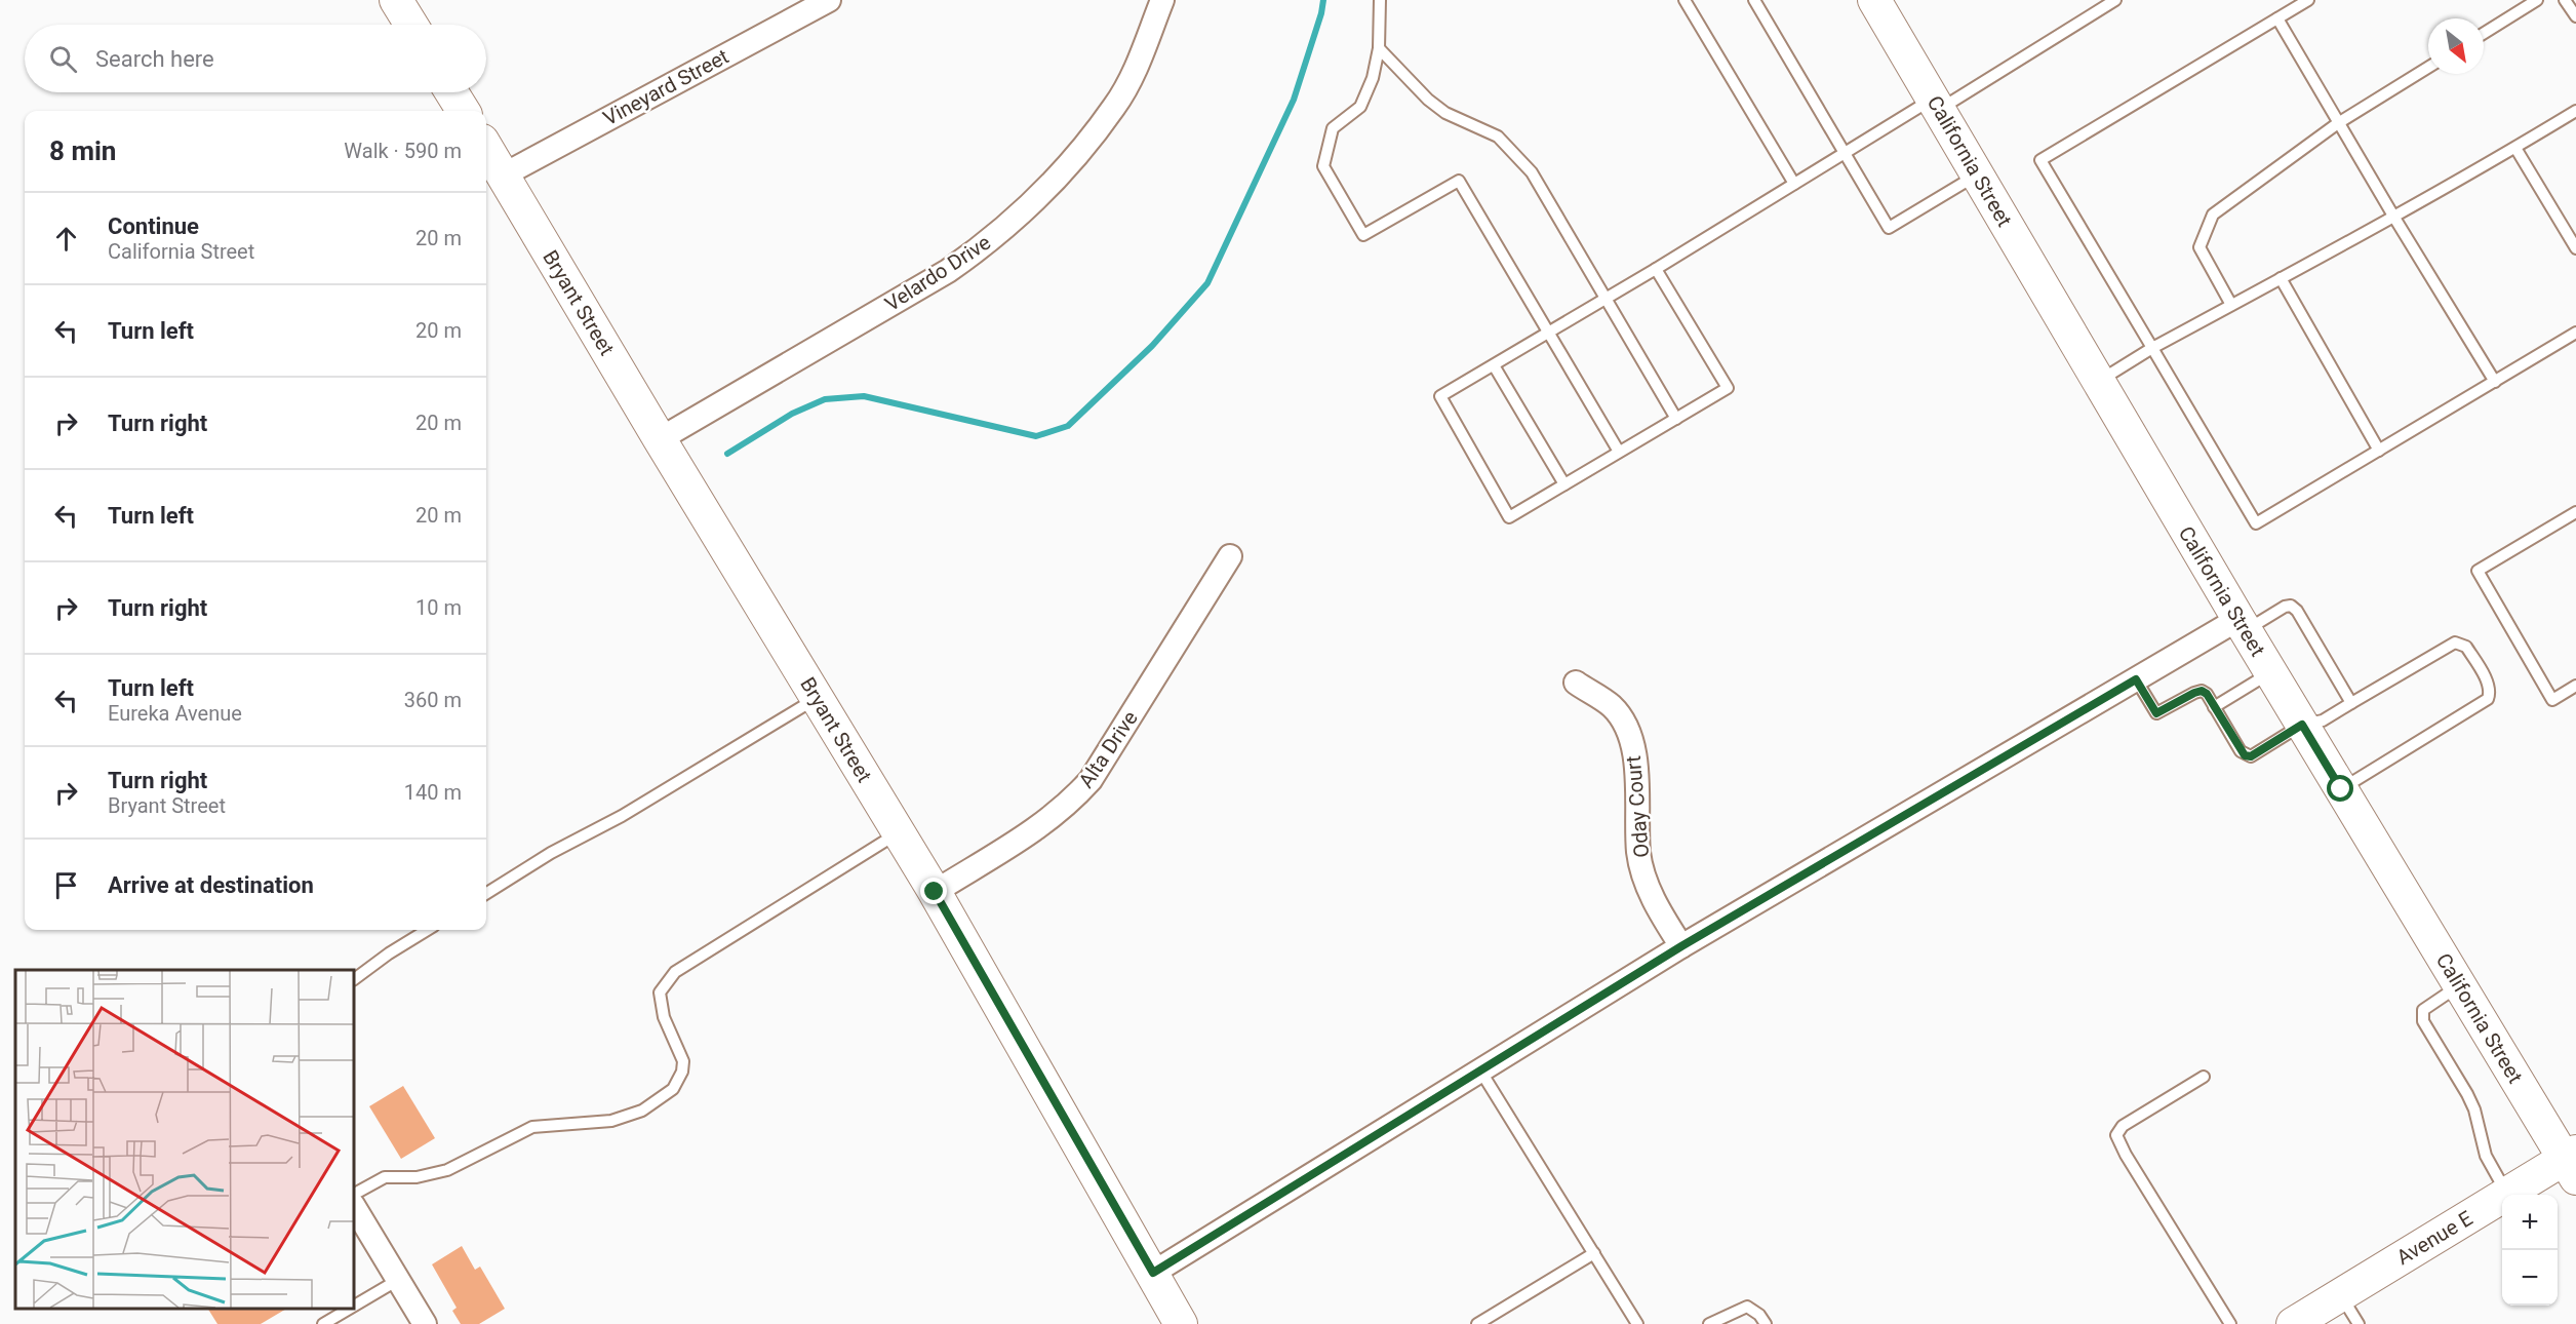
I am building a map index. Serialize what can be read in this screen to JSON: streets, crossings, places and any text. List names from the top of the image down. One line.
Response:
{"streets":{"street":["Vineyard Street","California Street","Velardo Drive","Bryant Street","Alta Drive","Oday Court","Avenue E"]},"crossings":[["Vineyard Street","Bryant Street"],["California Street","Avenue E"],["Velardo Drive","Bryant Street"],["Bryant Street","Alta Drive"]],"north":"bottom right","page":{"search":"Search here","heading":["8 min","Walk · 590 m"],"list":[["Continue","California Street","20 m"],["Turn left","20 m"],["Turn right","20 m"],["Turn left","20 m"],["Turn right","10 m"],["Turn left","Eureka Avenue","360 m"],["Turn right","Bryant Street","140 m"],"Arrive at destination"],"map_buttons":["+","−"]}}
